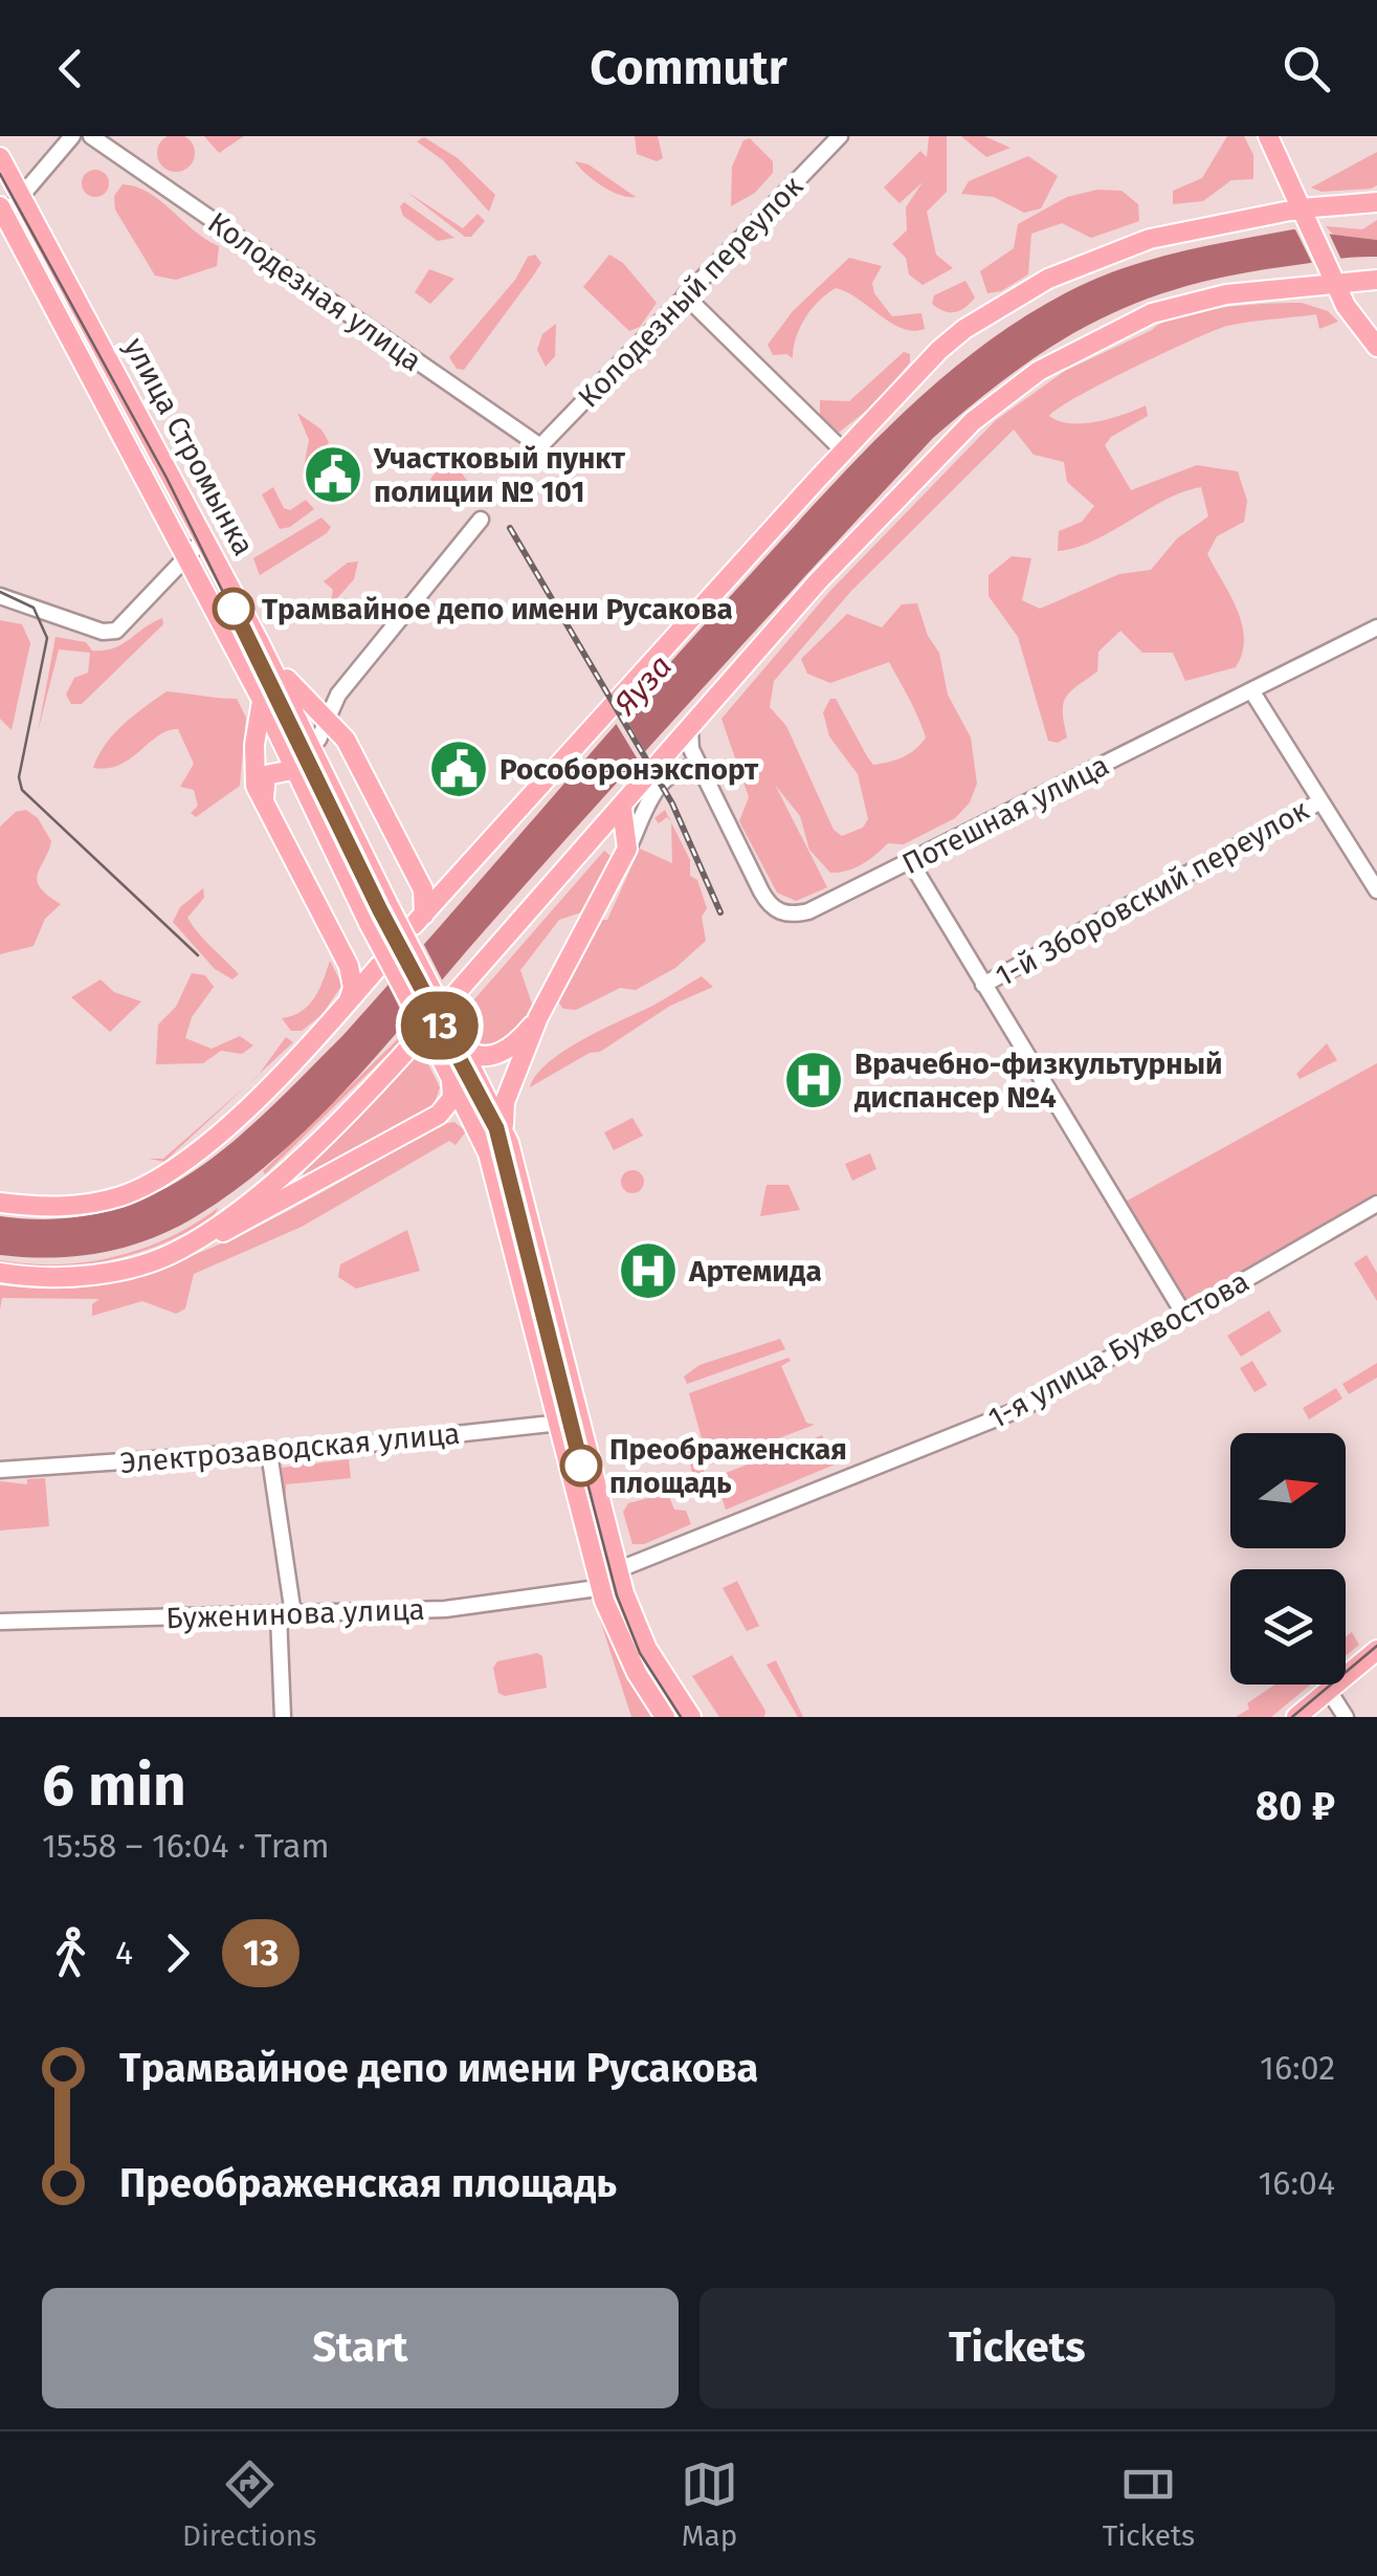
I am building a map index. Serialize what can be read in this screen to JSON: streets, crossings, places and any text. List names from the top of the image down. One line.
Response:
{"streets":{"main road":["улица Стромынка"],"street":["Колодезная улица","Колодезный переулок","Потешная улица","1-й Зборовский переулок","1-я улица Бухвостова","Электрозаводская улица","Буженинова улица"]},"crossings":[["Колодезная улица","Колодезный переулок"],["улица Стромынка","Электрозаводская улица"]],"water":["Яуза"],"places":{"public building":["Участковый пункт полиции № 101","Рособоронэкспорт"],"other":["Трамвайное депо имени Русакова","Преображенская площадь"],"hospital":["Врачебно-физкультурный диспансер №4","Артемида"]},"lines":["tram line 13"],"north":"right","page":{"header":"Commutr","on_map":"13","heading":["6 min","15:58 – 16:04 · Tram","80 ₽"],"legs":["4","13"],"list":[{"name":"Трамвайное депо имени Русакова","value":"16:02"},{"name":"Преображенская площадь","value":"16:04"}],"buttons":["Start","Tickets"],"tabs":["Directions","Map","Tickets"]}}
